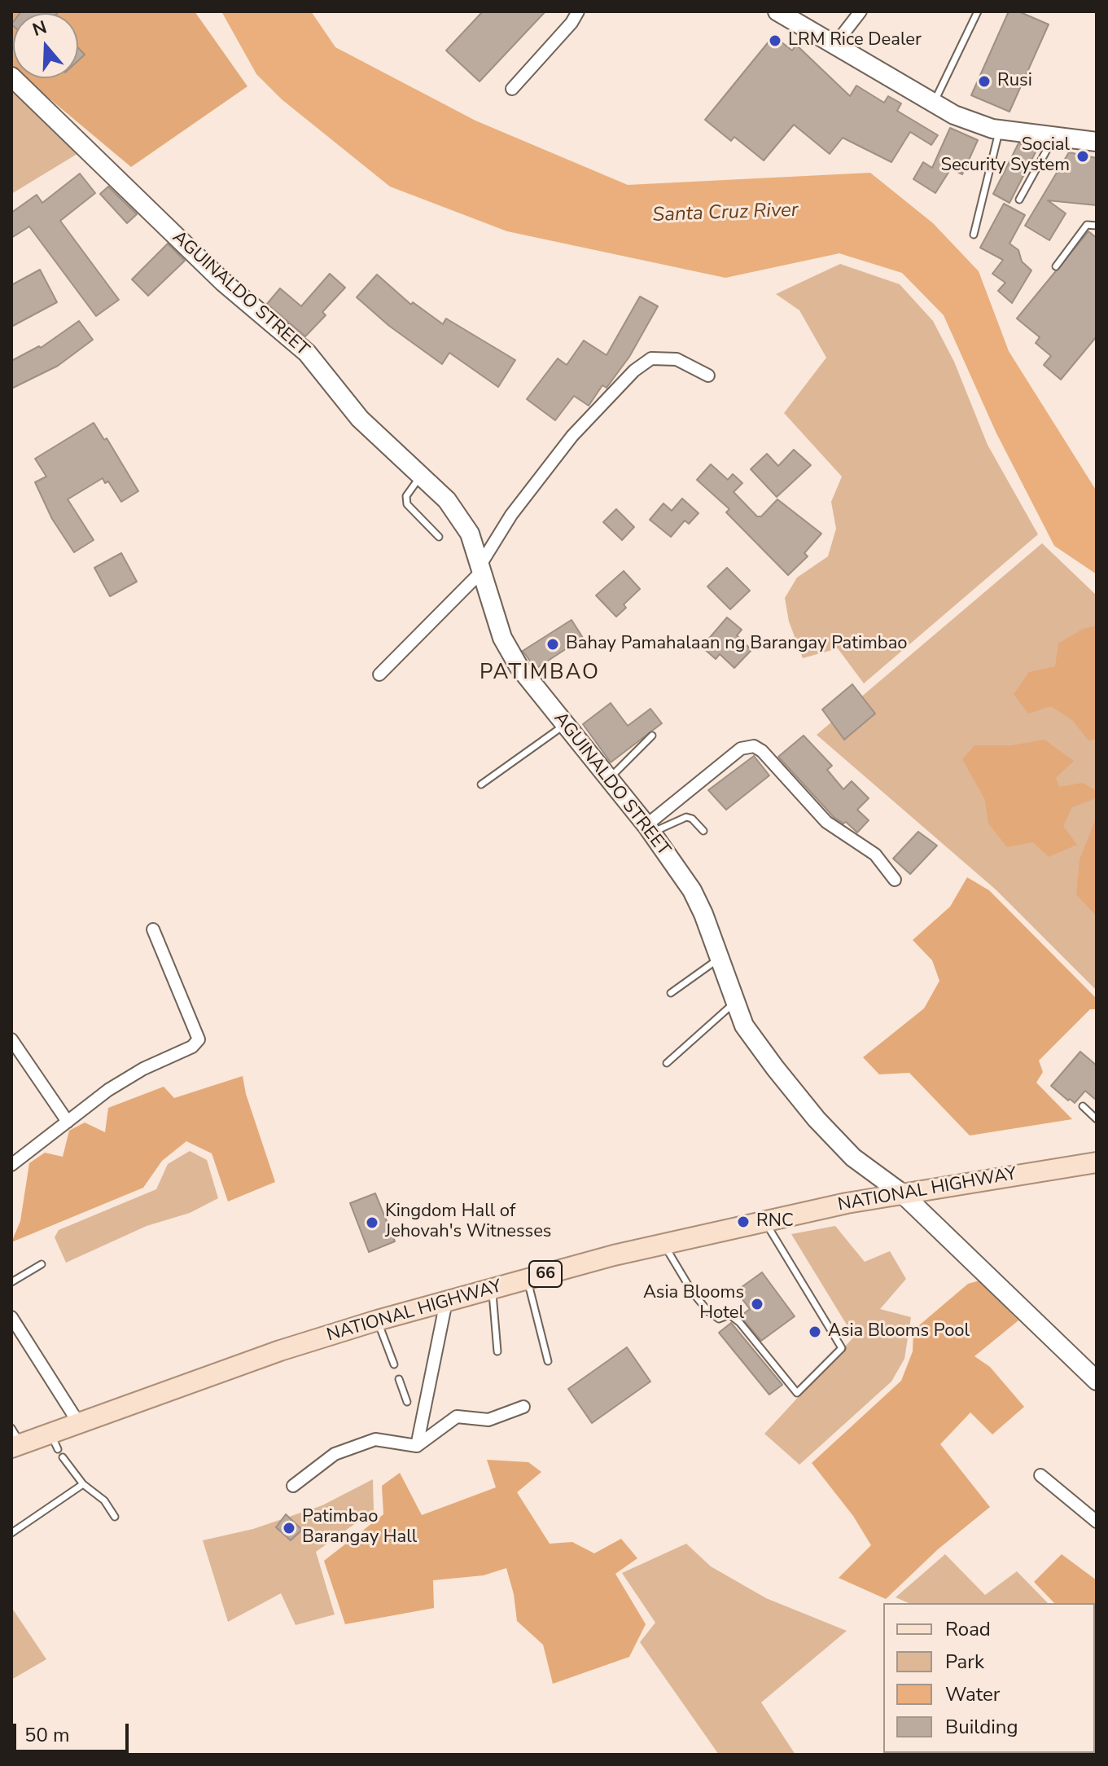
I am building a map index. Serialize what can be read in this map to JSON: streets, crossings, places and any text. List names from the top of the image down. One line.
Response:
{"streets":{"main road":["NATIONAL HIGHWAY","66"],"street":["AGUINALDO STREET"]},"crossings":[["AGUINALDO STREET","NATIONAL HIGHWAY"]],"districts":["PATIMBAO"],"water":["Santa Cruz River"],"places":["LRM Rice Dealer","Rusi","Social Security System","Bahay Pamahalaan ng Barangay Patimbao","RNC","Kingdom Hall of Jehovah's Witnesses","Asia Blooms Hotel","Asia Blooms Pool","Patimbao Barangay Hall"],"legend":["Road","Park","Water","Building"],"scale_bar":"50 m","north":"top"}
